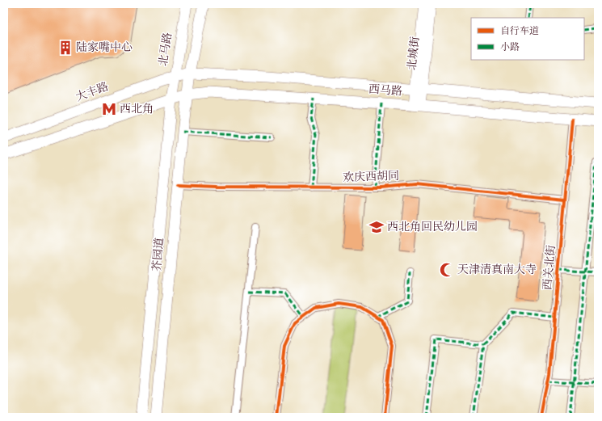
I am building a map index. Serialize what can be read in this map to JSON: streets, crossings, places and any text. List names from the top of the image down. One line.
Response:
{"streets":{"main road":["北马路","西马路","大丰路","芥园道"],"street":["北城街","欢庆西胡同","西关北街"]},"crossings":[["北马路","西马路"],["北马路","大丰路"],["北马路","芥园道"],["北城街","西马路"],["西马路","大丰路"],["西马路","芥园道"],["西马路","西关北街"],["欢庆西胡同","芥园道"],["欢庆西胡同","西关北街"]],"places":{"building":["陆家嘴中心"],"metro station":["西北角"],"school or university":["西北角回民幼儿园"],"mosque":["天津清真南大寺"]},"legend":["自行车道","小路"]}
